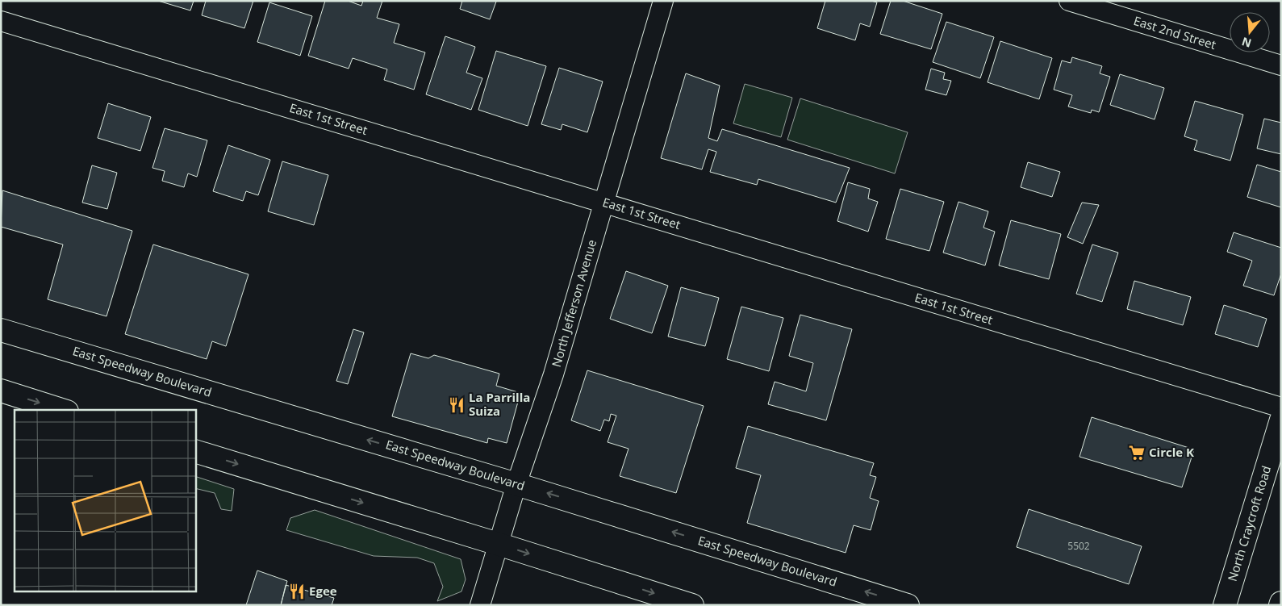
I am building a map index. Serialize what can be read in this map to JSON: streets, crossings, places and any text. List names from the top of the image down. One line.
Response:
{"streets":{"main road":["East Speedway Boulevard","North Craycroft Road"],"street":["East 2nd Street","East 1st Street","North Jefferson Avenue"]},"crossings":[["East 1st Street","North Jefferson Avenue"],["North Jefferson Avenue","East Speedway Boulevard"]],"places":{"restaurant":["La Parrilla Suiza","Egee"],"supermarket":["Circle K"]},"house_numbers":["5502"],"north":"bottom"}
